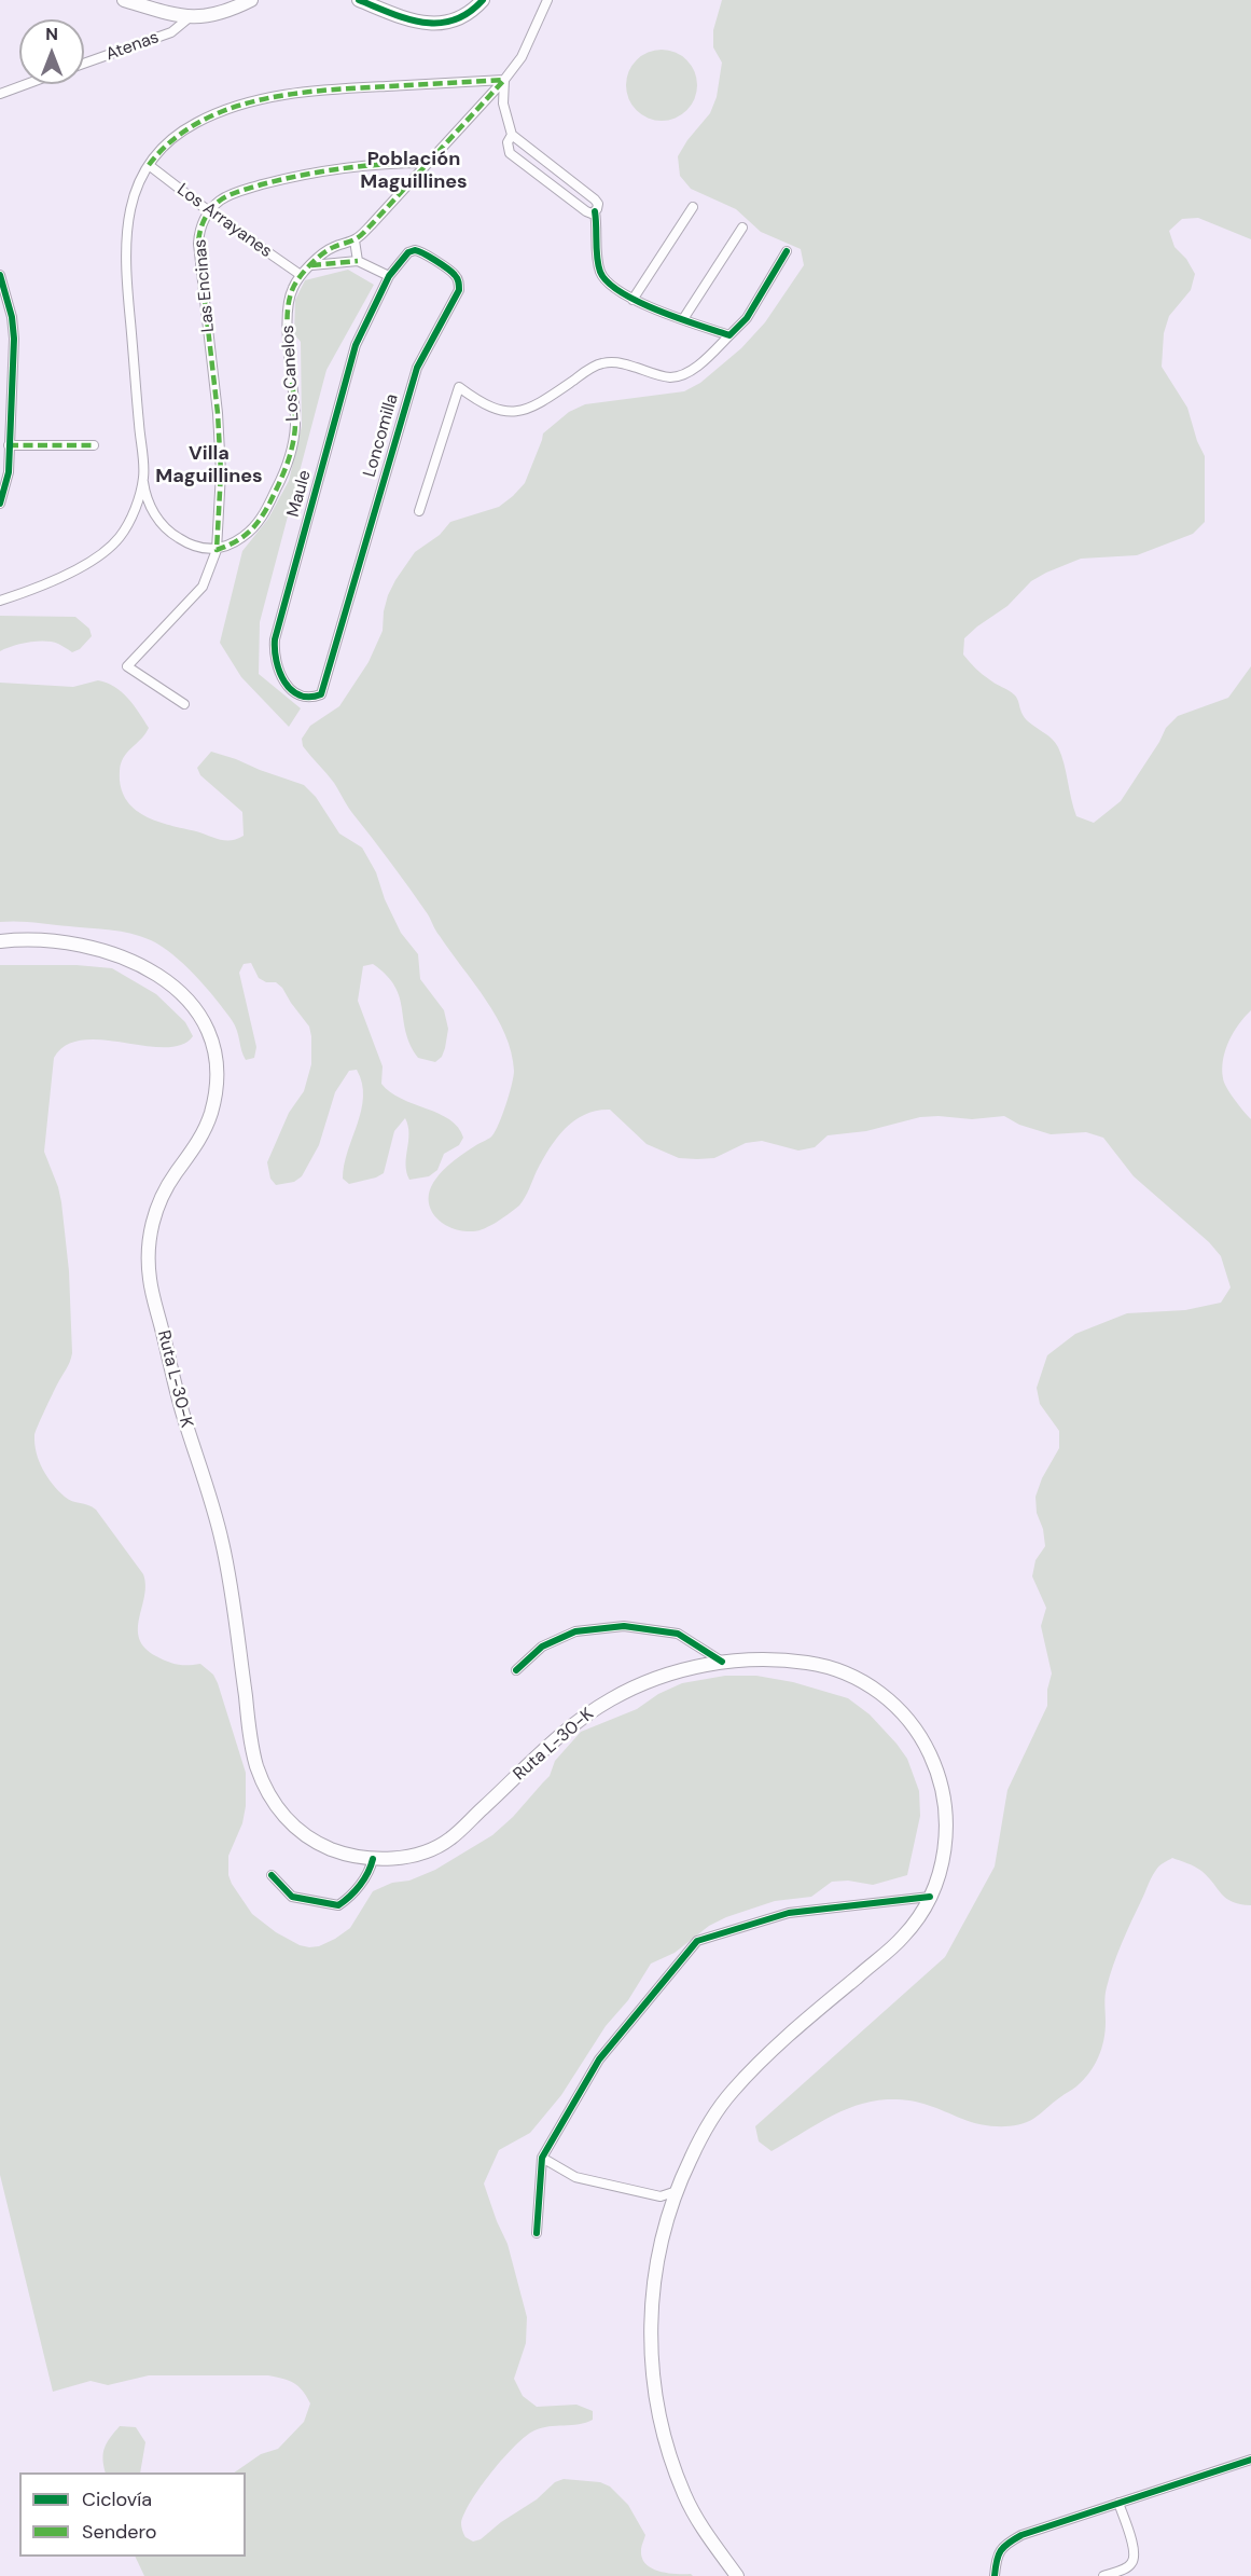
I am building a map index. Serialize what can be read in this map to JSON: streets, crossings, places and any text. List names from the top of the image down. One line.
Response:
{"streets":{"main road":["Ruta L-30-K"],"street":["Atenas","Los Arrayanes","Las Encinas","Los Canelos","Loncomilla","Maule"]},"crossings":[["Los Arrayanes","Las Encinas"],["Los Arrayanes","Los Canelos"],["Las Encinas","Los Canelos"],["Loncomilla","Maule"]],"districts":["Población Maguillines","Villa Maguillines"],"legend":["Ciclovía","Sendero"],"north":"top"}
